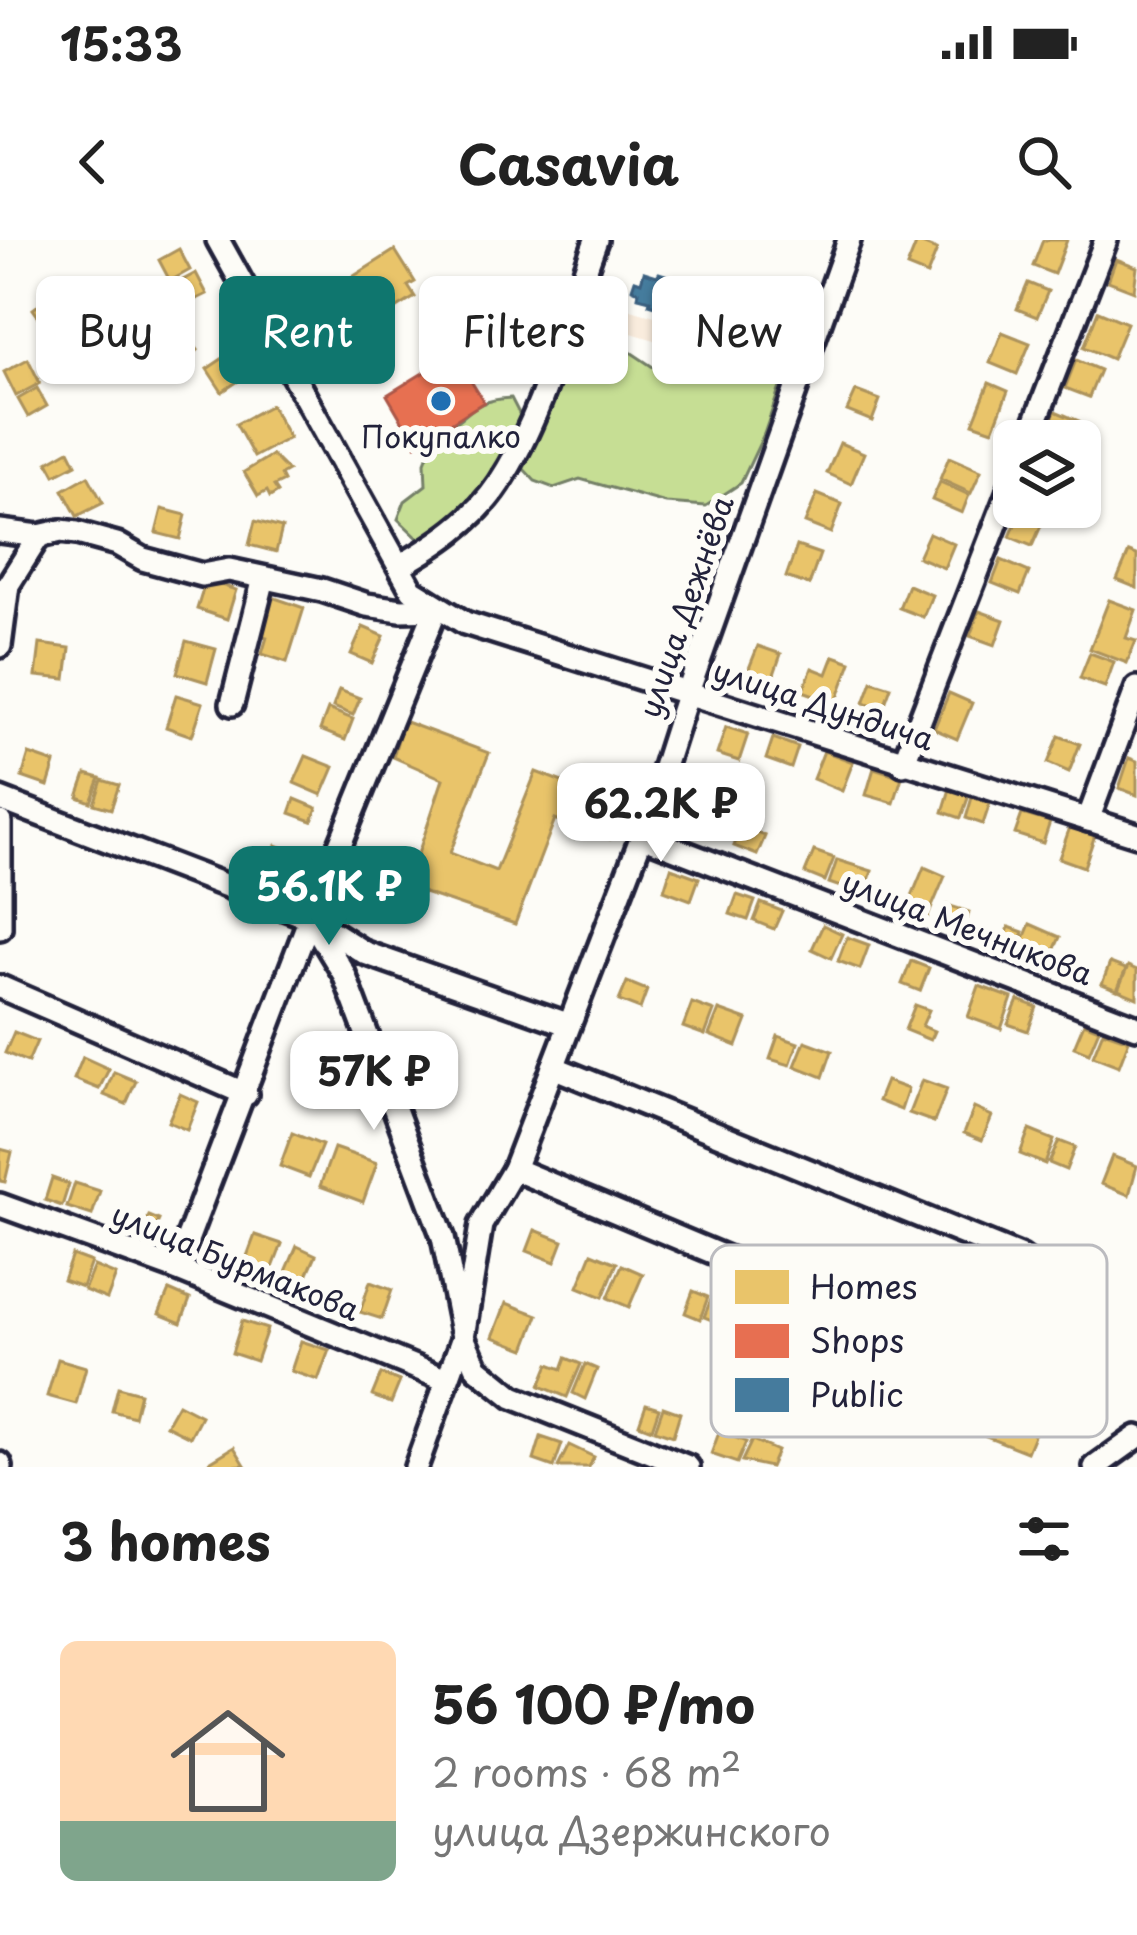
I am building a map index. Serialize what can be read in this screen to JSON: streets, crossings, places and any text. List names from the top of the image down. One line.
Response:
{"streets":{"street":["улица Дежнёва","улица Дундича","улица Мечникова","улица Бурмакова"]},"crossings":[["улица Дежнёва","улица Дундича"],["улица Дежнёва","улица Мечникова"],["улица Дежнёва","улица Бурмакова"]],"places":["Покупалко"],"legend":["Homes","Shops","Public"],"page":{"status":"15:33","header":"Casavia","chip":["Buy","Rent","Filters","New"],"price":["62.2K ₽","56.1K ₽","57K ₽"],"heading":"3 homes","list":[{"name":"56 100 ₽/mo","note":"2 rooms · 68 m² · улица Дзержинского"}]}}
